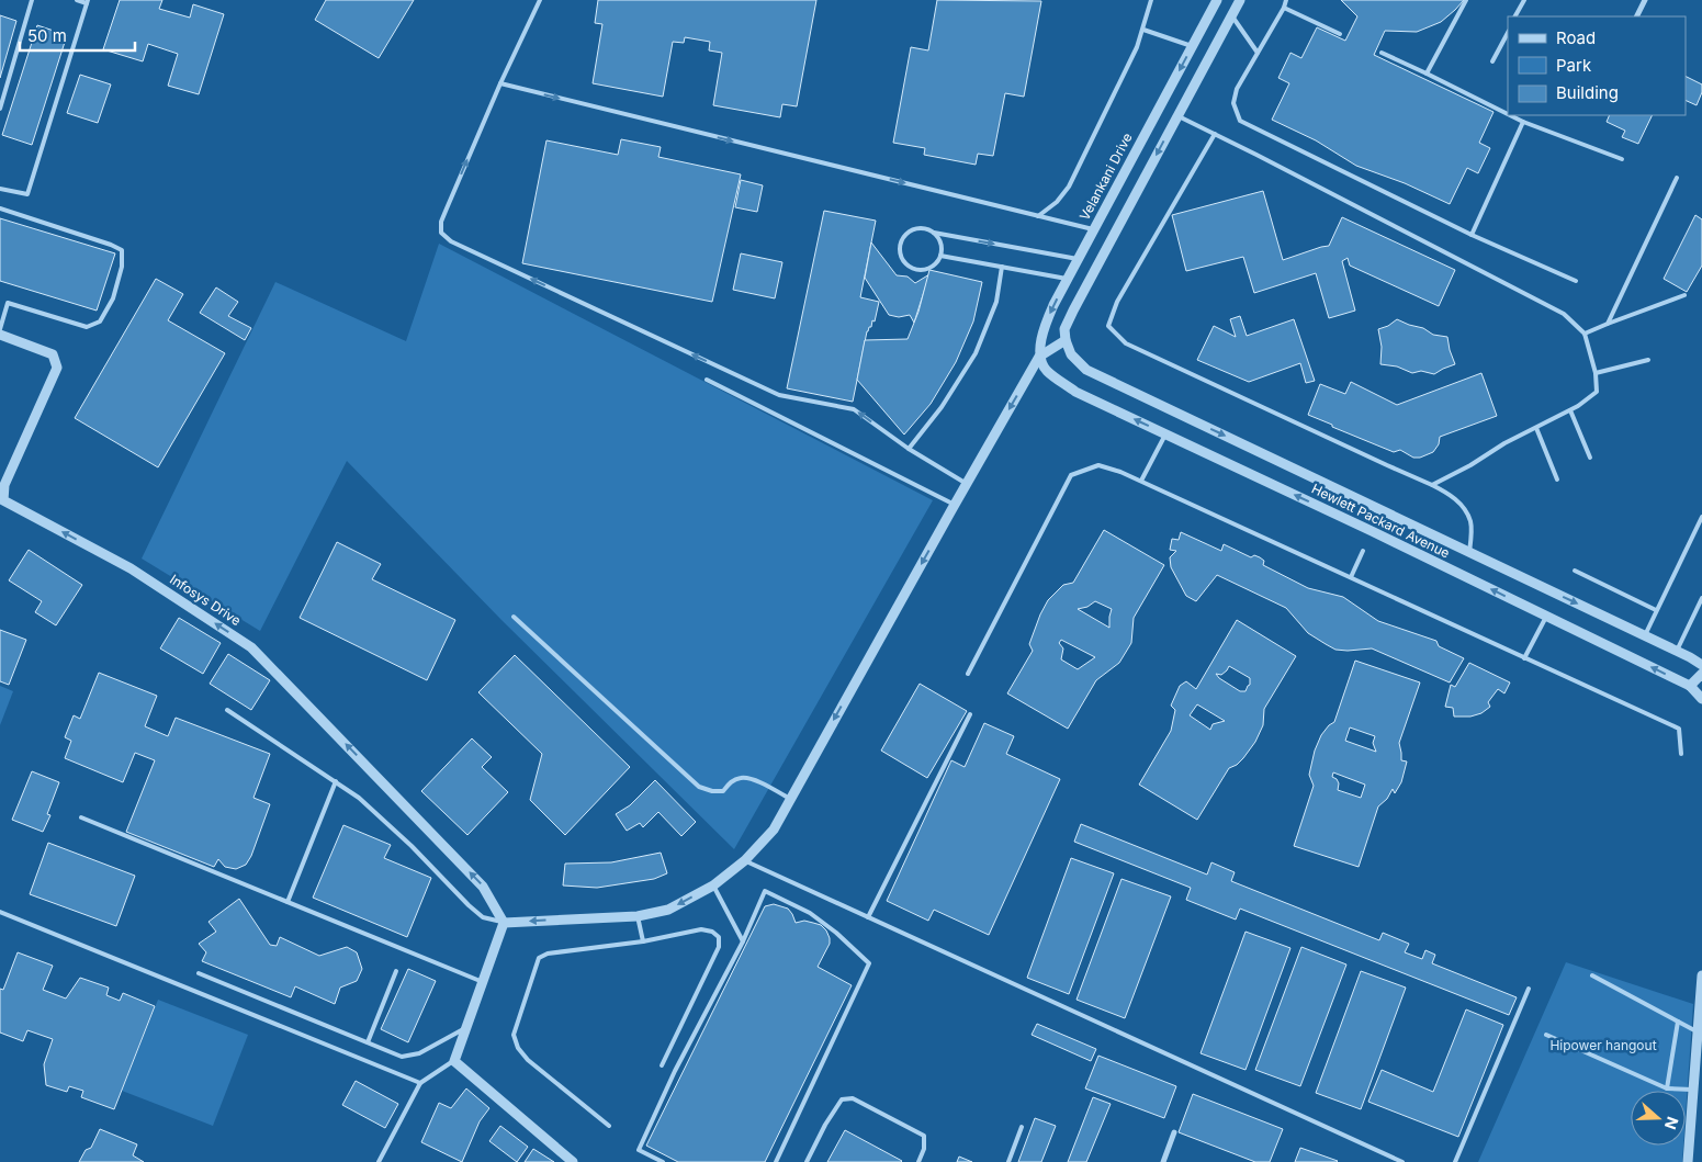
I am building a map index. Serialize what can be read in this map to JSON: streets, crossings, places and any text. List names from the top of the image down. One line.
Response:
{"streets":{"street":["Velankani Drive","Hewlett Packard Avenue","Infosys Drive"]},"crossings":[["Velankani Drive","Hewlett Packard Avenue"]],"one_way":["Infosys Drive"],"parks":["Hipower hangout"],"legend":["Road","Park","Building"],"scale_bar":"50 m","north":"right"}
